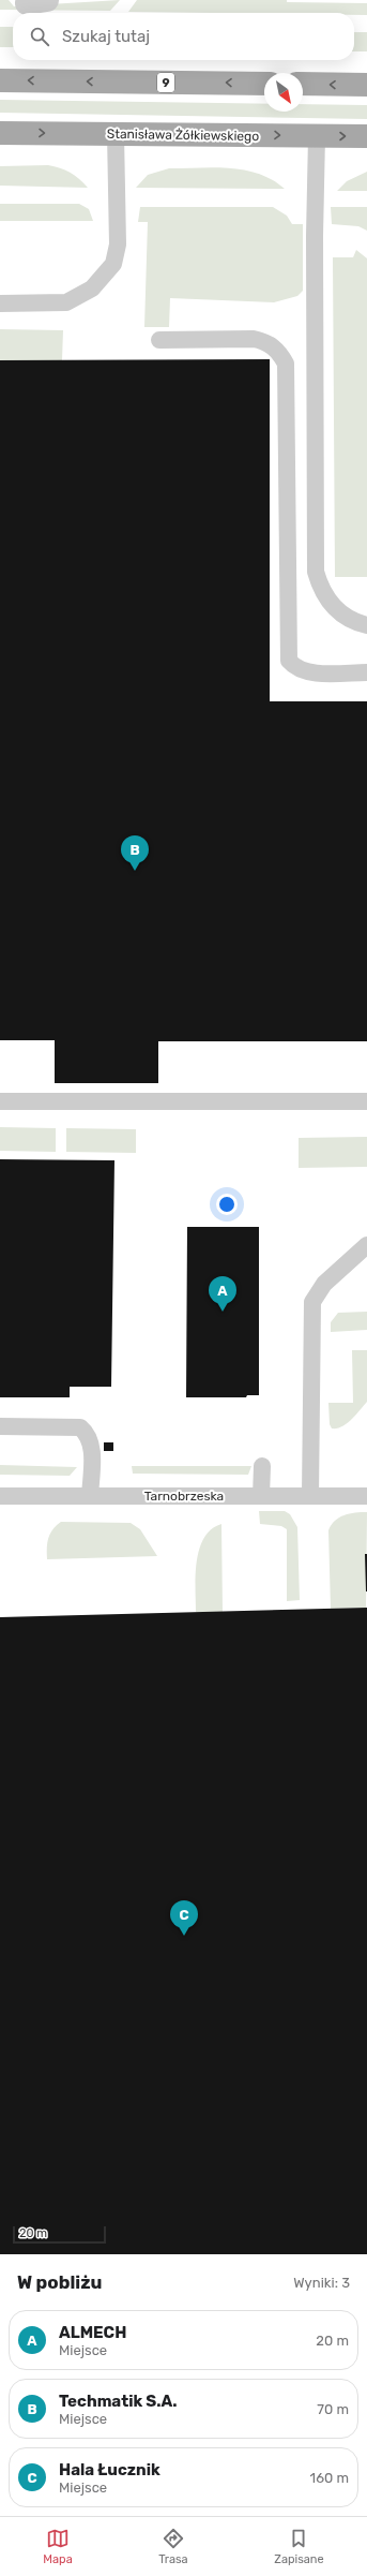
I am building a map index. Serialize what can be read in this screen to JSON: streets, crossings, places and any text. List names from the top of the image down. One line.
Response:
{"streets":{"main road":["9","Stanisława Żółkiewskiego"],"lane":["Tarnobrzeska"]},"scale_bar":"20 m","north":"bottom right","page":{"search":"Szukaj tutaj","pins":["B","A","C"],"scale":"20 m","heading":["W pobliżu","Wyniki: 3"],"list":[{"mark":"A","name":"ALMECH","note":"Miejsce","value":"20 m"},{"mark":"B","name":"Techmatik S.A.","note":"Miejsce","value":"70 m"},{"mark":"C","name":"Hala Łucznik","note":"Miejsce","value":"160 m"}],"nav":["Mapa","Trasa","Zapisane"]}}
